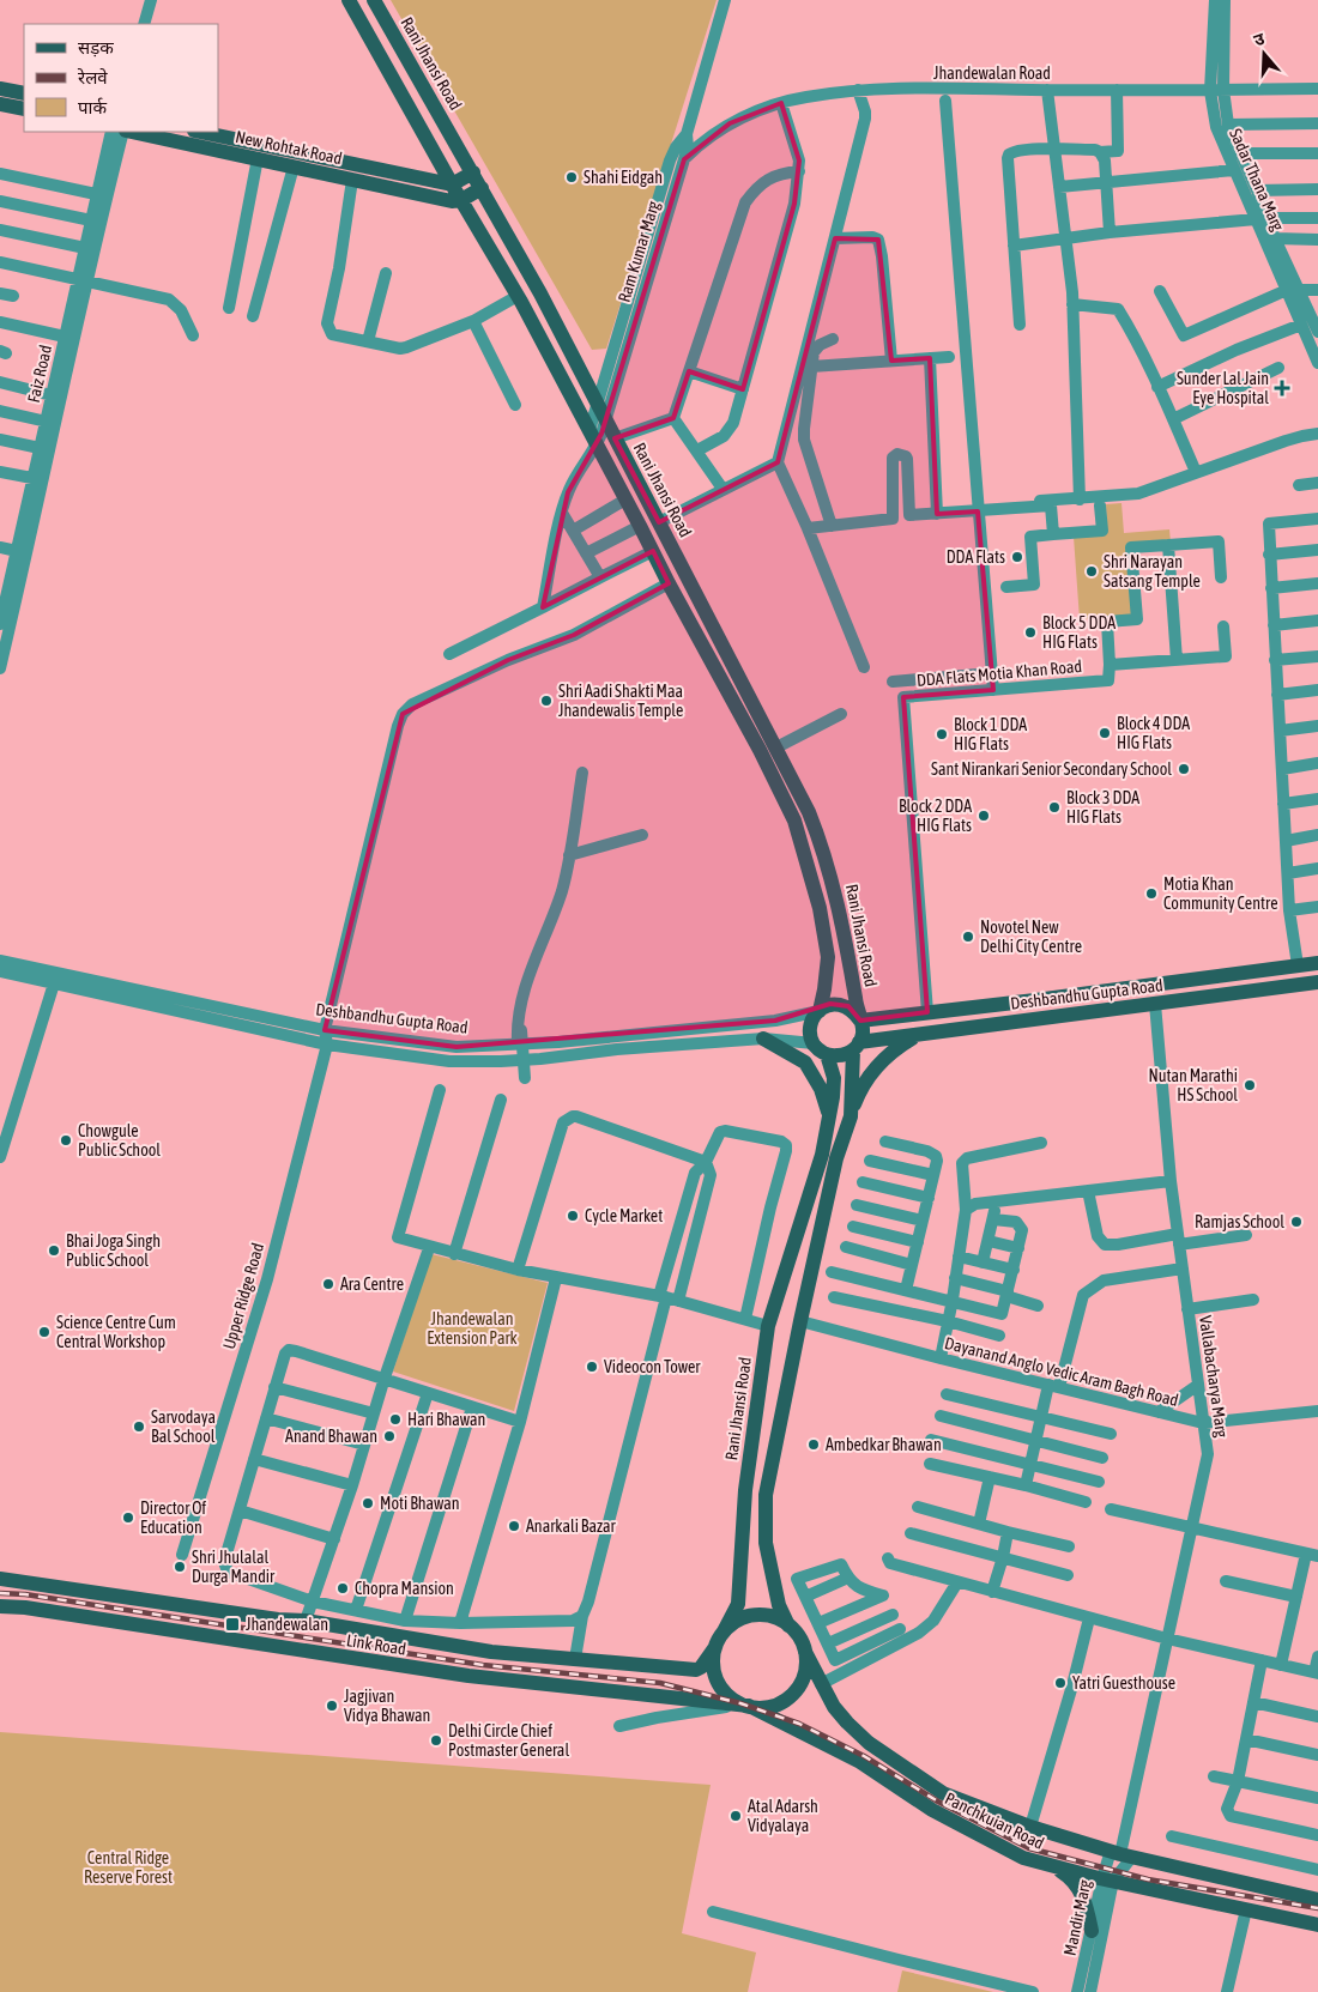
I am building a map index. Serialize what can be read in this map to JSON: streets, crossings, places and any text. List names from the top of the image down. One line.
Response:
{"streets":{"main road":["Rani Jhansi Road","New Rohtak Road","Deshbandhu Gupta Road","Link Road","Panchkuian Road"],"street":["Jhandewalan Road","Sadar Thana Marg","Ram Kumar Marg","Faiz Road","DDA Flats Motia Khan Road","Upper Ridge Road","Dayanand Anglo Vedic Aram Bagh Road","Vallabacharya Marg","Mandir Marg"]},"crossings":[["Rani Jhansi Road","Ram Kumar Marg"],["Rani Jhansi Road","Deshbandhu Gupta Road"],["Rani Jhansi Road","Link Road"],["Rani Jhansi Road","Panchkuian Road"],["Jhandewalan Road","Sadar Thana Marg"],["Jhandewalan Road","Ram Kumar Marg"],["DDA Flats Motia Khan Road","Deshbandhu Gupta Road"],["Deshbandhu Gupta Road","Upper Ridge Road"],["Deshbandhu Gupta Road","Vallabacharya Marg"],["Dayanand Anglo Vedic Aram Bagh Road","Vallabacharya Marg"],["Vallabacharya Marg","Panchkuian Road"],["Vallabacharya Marg","Mandir Marg"],["Link Road","Panchkuian Road"],["Panchkuian Road","Mandir Marg"]],"parks":["Jhandewalan Extension Park","Central Ridge Reserve Forest"],"places":{"other":["Shahi Eidgah","DDA Flats","Shri Narayan Satsang Temple","Block 5 DDA HIG Flats","Shri Aadi Shakti Maa Jhandewalis Temple","Block 4 DDA HIG Flats","Block 1 DDA HIG Flats","Sant Nirankari Senior Secondary School","Block 3 DDA HIG Flats","Block 2 DDA HIG Flats","Motia Khan Community Centre","Novotel New Delhi City Centre","Nutan Marathi HS School","Chowgule Public School","Cycle Market","Ramjas School","Bhai Joga Singh Public School","Ara Centre","Science Centre Cum Central Workshop","Videocon Tower","Hari Bhawan","Sarvodaya Bal School","Anand Bhawan","Ambedkar Bhawan","Moti Bhawan","Director Of Education","Anarkali Bazar","Shri Jhulalal Durga Mandir","Chopra Mansion","Yatri Guesthouse","Jagjivan Vidya Bhawan","Delhi Circle Chief Postmaster General","Atal Adarsh Vidyalaya"],"health":["Sunder Lal Jain Eye Hospital"],"transit":["Jhandewalan"]},"legend":["सड़क","रेलवे","पार्क"],"north":"top"}
